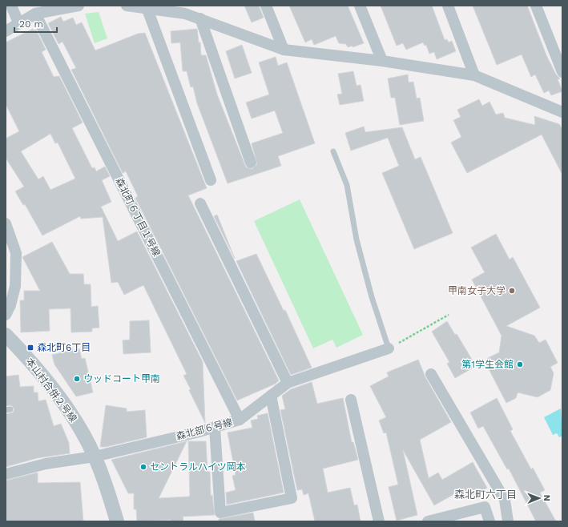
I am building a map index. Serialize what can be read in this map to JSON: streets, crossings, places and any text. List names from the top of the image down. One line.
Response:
{"streets":{"street":["森北町６丁目１号線","本山村合併２号線","森北部６号線"]},"crossings":[["森北町６丁目１号線","森北部６号線"],["本山村合併２号線","森北部６号線"]],"districts":["森北町六丁目"],"places":{"other":["甲南女子大学","第1学生会館","ウッドコート甲南","セントラルハイツ岡本"],"transit":["森北町6丁目"]},"scale_bar":"20 m","north":"right"}
